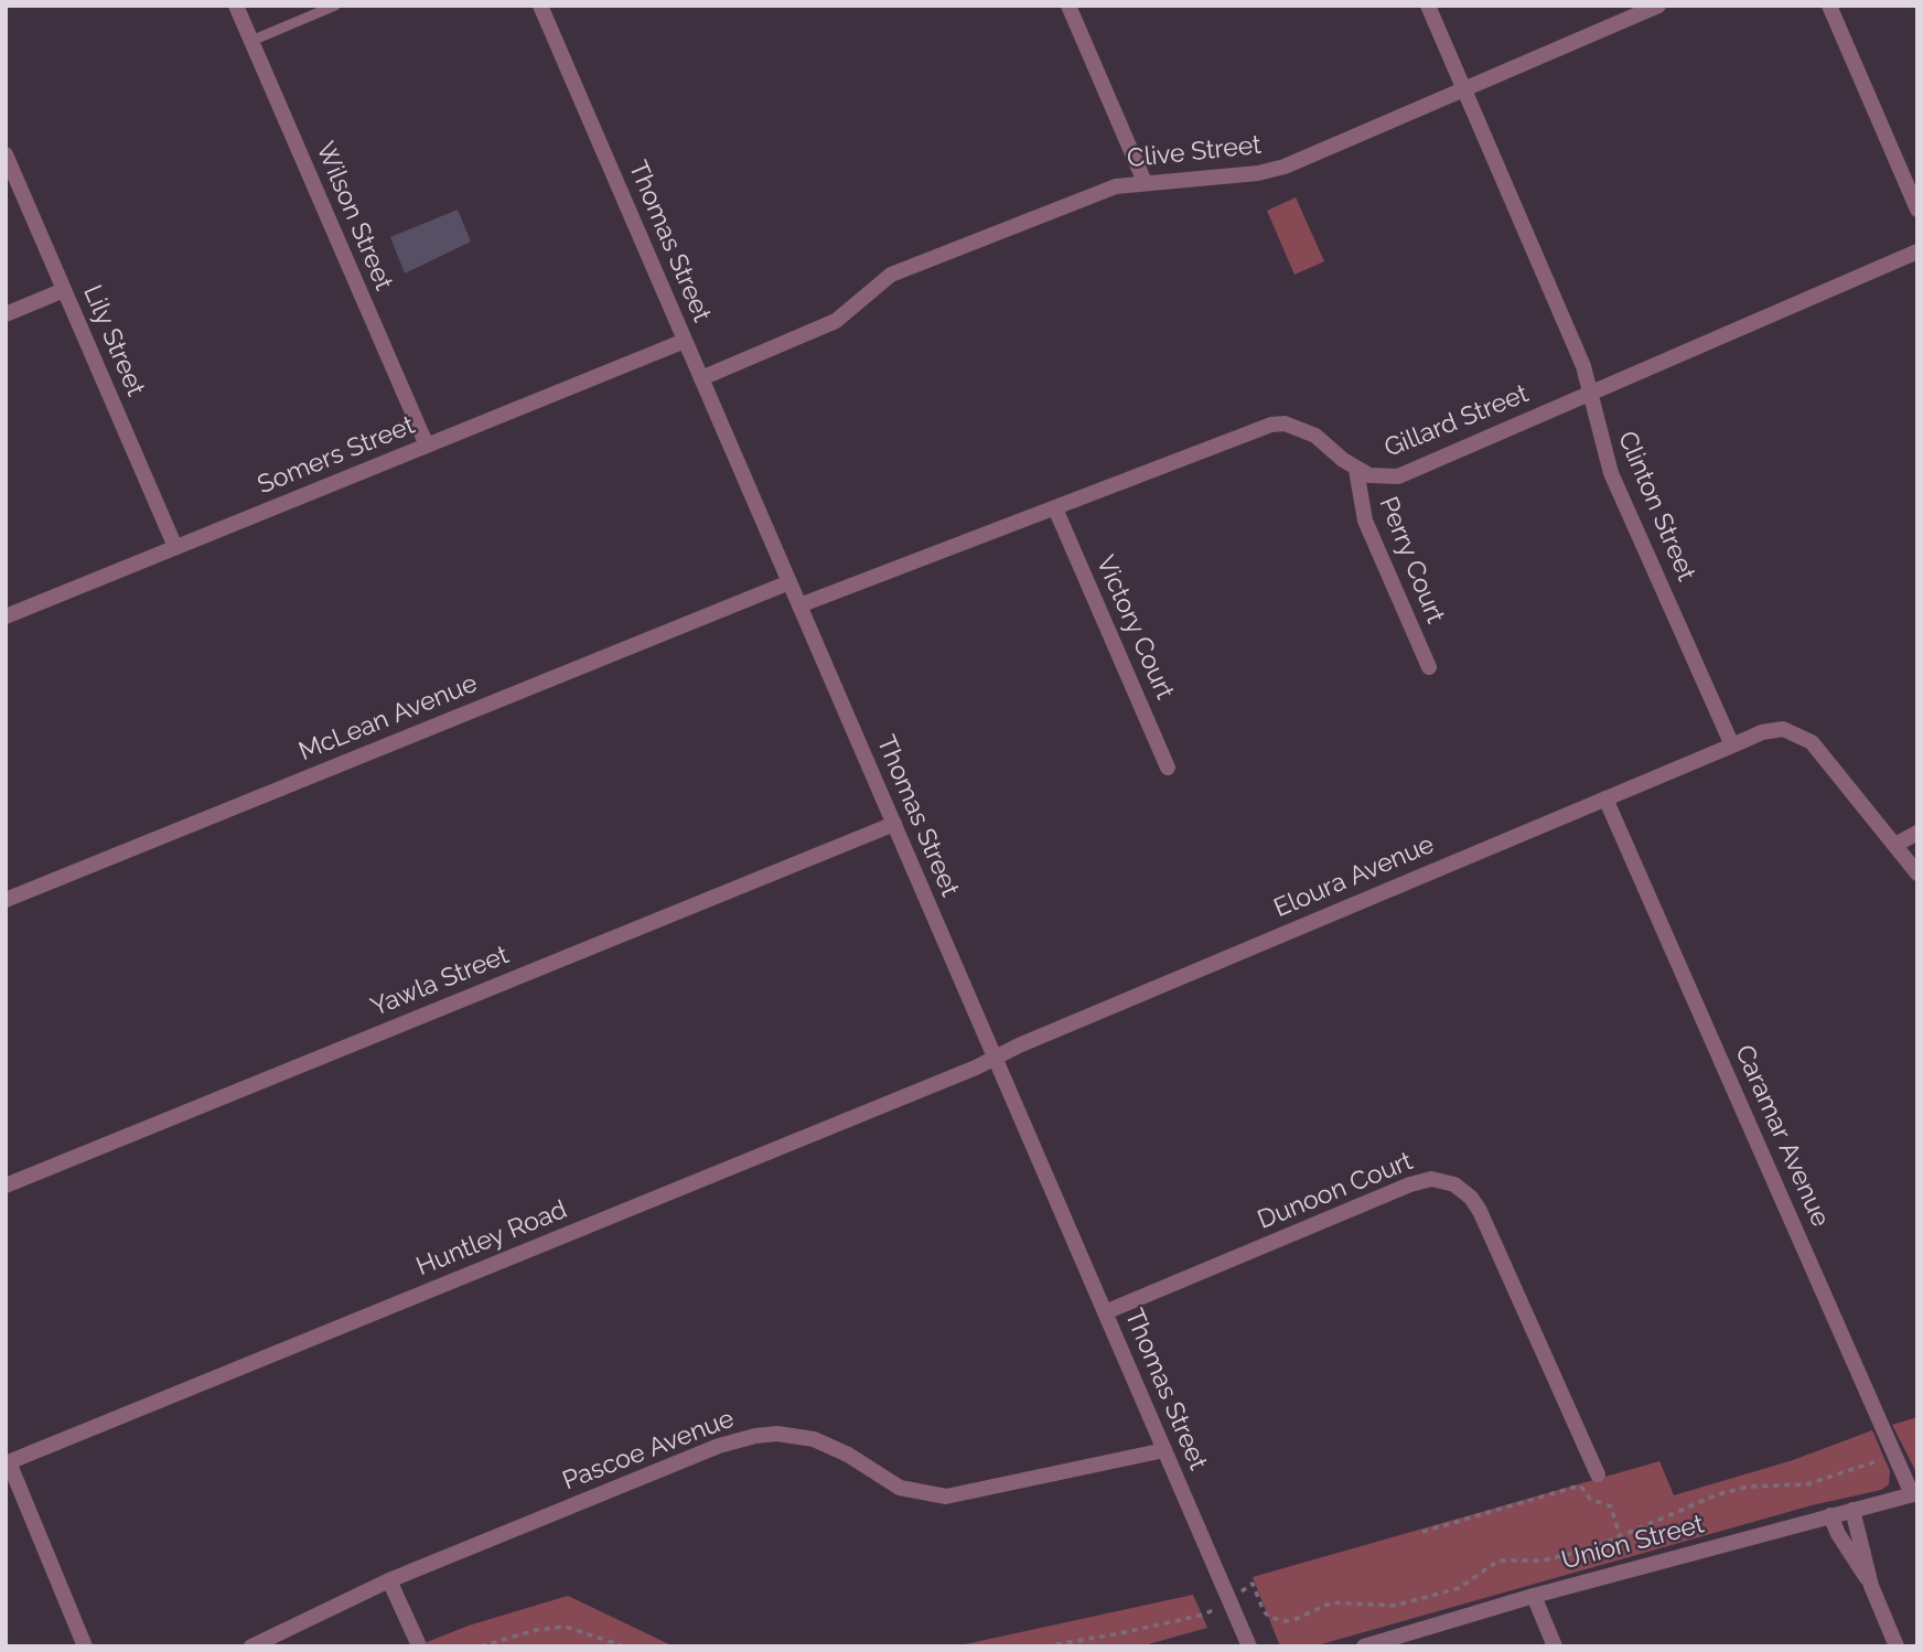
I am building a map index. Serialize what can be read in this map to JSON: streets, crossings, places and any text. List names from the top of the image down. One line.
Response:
{"streets":{"street":["Clive Street","Wilson Street","Thomas Street","Lily Street","Gillard Street","Somers Street","Clinton Street","Perry Court","Victory Court","McLean Avenue","Eloura Avenue","Yawla Street","Caramar Avenue","Dunoon Court","Huntley Road","Pascoe Avenue","Union Street"]},"crossings":[["Clive Street","Thomas Street"],["Clive Street","Clinton Street"],["Wilson Street","Somers Street"],["Thomas Street","Gillard Street"],["Thomas Street","Somers Street"],["Thomas Street","McLean Avenue"],["Thomas Street","Eloura Avenue"],["Thomas Street","Yawla Street"],["Thomas Street","Dunoon Court"],["Thomas Street","Huntley Road"],["Thomas Street","Pascoe Avenue"],["Lily Street","Somers Street"],["Gillard Street","Clinton Street"],["Gillard Street","Perry Court"],["Gillard Street","Victory Court"],["Clinton Street","Eloura Avenue"],["Eloura Avenue","Caramar Avenue"],["Eloura Avenue","Huntley Road"],["Caramar Avenue","Union Street"]]}
